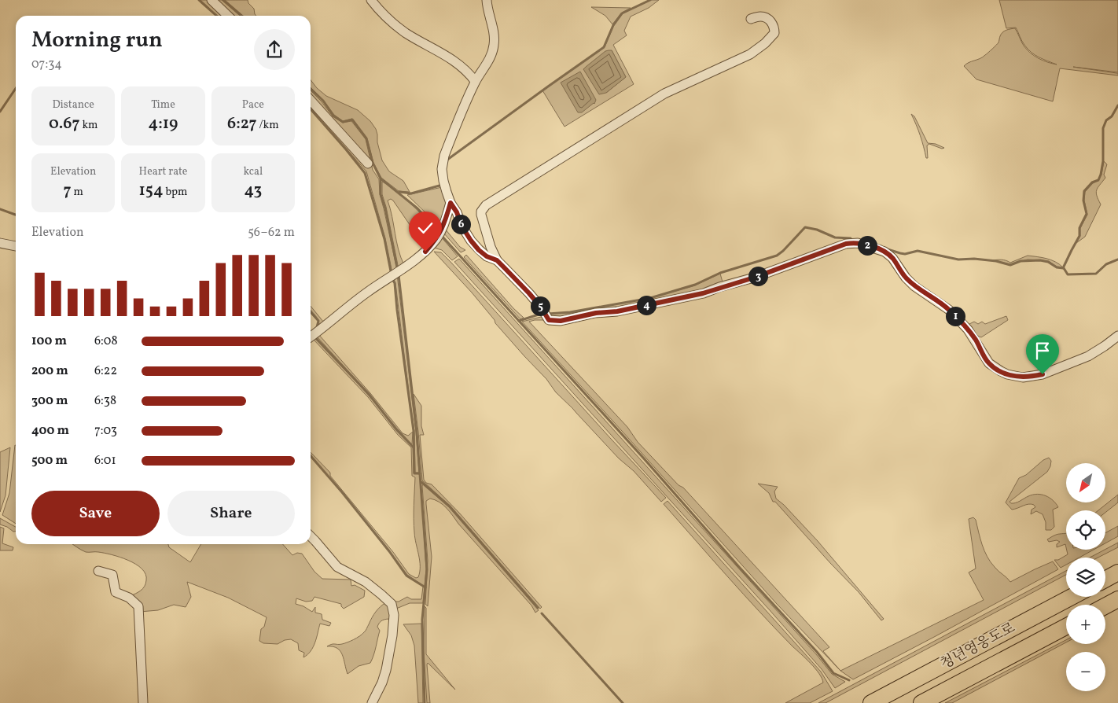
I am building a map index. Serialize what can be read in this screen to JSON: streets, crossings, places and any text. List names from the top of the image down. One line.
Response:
{"streets":{"highway":["청년영웅도로"]},"north":"bottom left","page":{"heading":["Morning run","07:34"],"stats":[["Distance","0.67 km"],["Time","4:19"],["Pace","6:27 /km"],["Elevation","7 m"],["Heart rate","154 bpm"],["kcal","43"]],"pins":["6","2","3","4","5","1"],"chart":["Elevation","56–62 m"],"list":[{"name":"100 m","note":"6:08"},{"name":"200 m","note":"6:22"},{"name":"300 m","note":"6:38"},{"name":"400 m","note":"7:03"},{"name":"500 m","note":"6:01"}],"map_buttons":["+","−"],"buttons":["Save","Share"]}}
